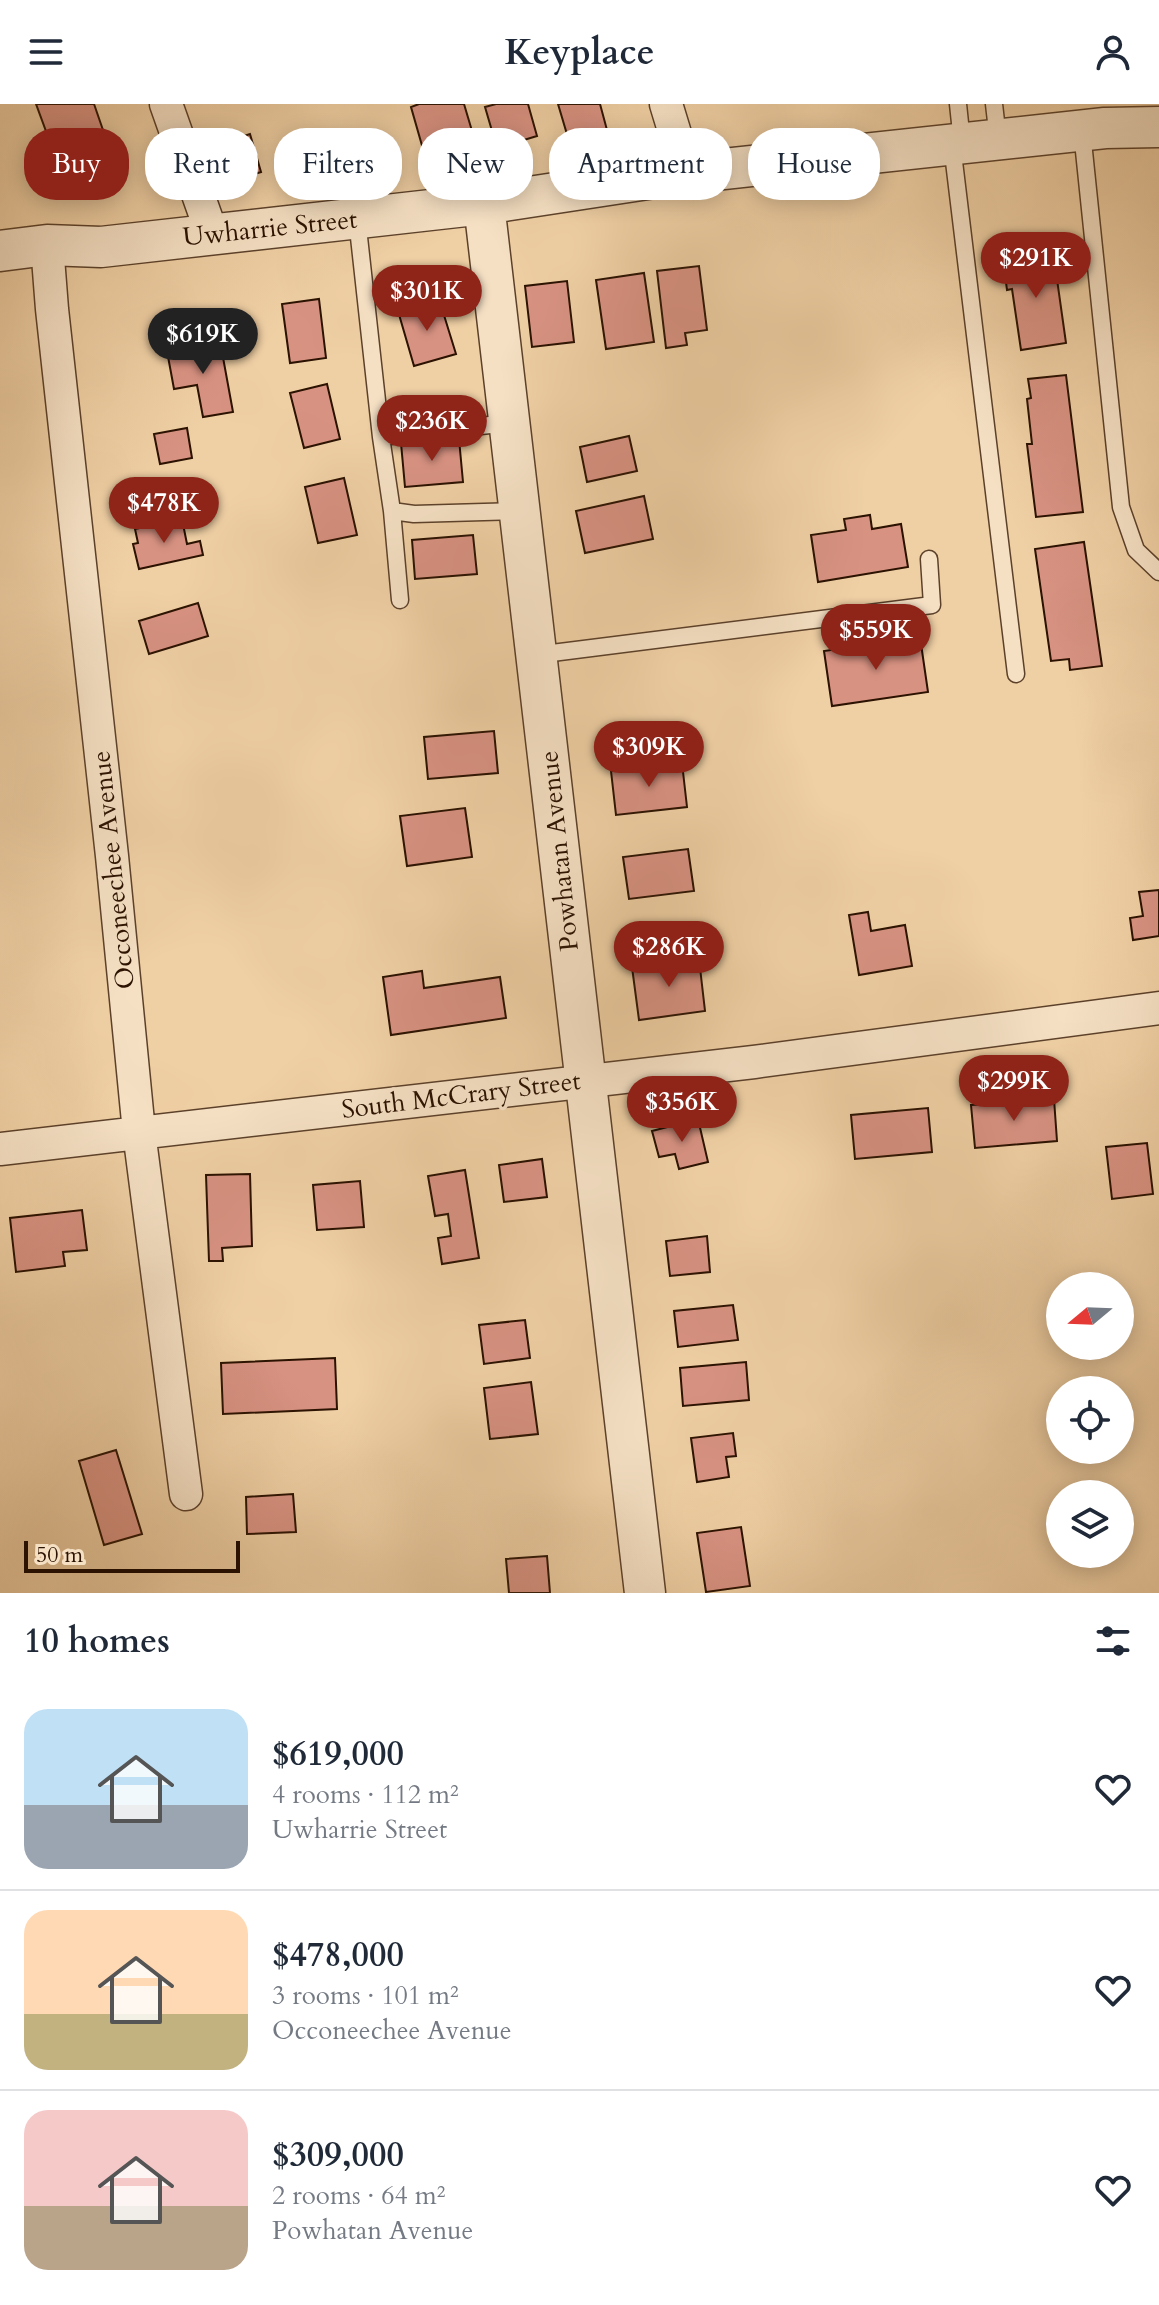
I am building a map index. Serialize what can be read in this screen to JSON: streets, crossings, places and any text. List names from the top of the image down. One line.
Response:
{"streets":{"street":["Uwharrie Street","Powhatan Avenue","Occoneechee Avenue","South McCrary Street"]},"crossings":[["Uwharrie Street","Powhatan Avenue"],["Uwharrie Street","Occoneechee Avenue"],["Powhatan Avenue","South McCrary Street"],["Occoneechee Avenue","South McCrary Street"]],"scale_bar":"50 m","north":"left","page":{"header":"Keyplace","chip":["Buy","Rent","Filters","New","Apartment","House"],"price":["$291K","$301K","$619K","$236K","$478K","$559K","$309K","$286K","$299K","$356K"],"scale":"50 m","heading":"10 homes","list":[{"name":"$619,000","note":"4 rooms · 112 m² · Uwharrie Street"},{"name":"$478,000","note":"3 rooms · 101 m² · Occoneechee Avenue"},{"name":"$309,000","note":"2 rooms · 64 m² · Powhatan Avenue"}]}}
